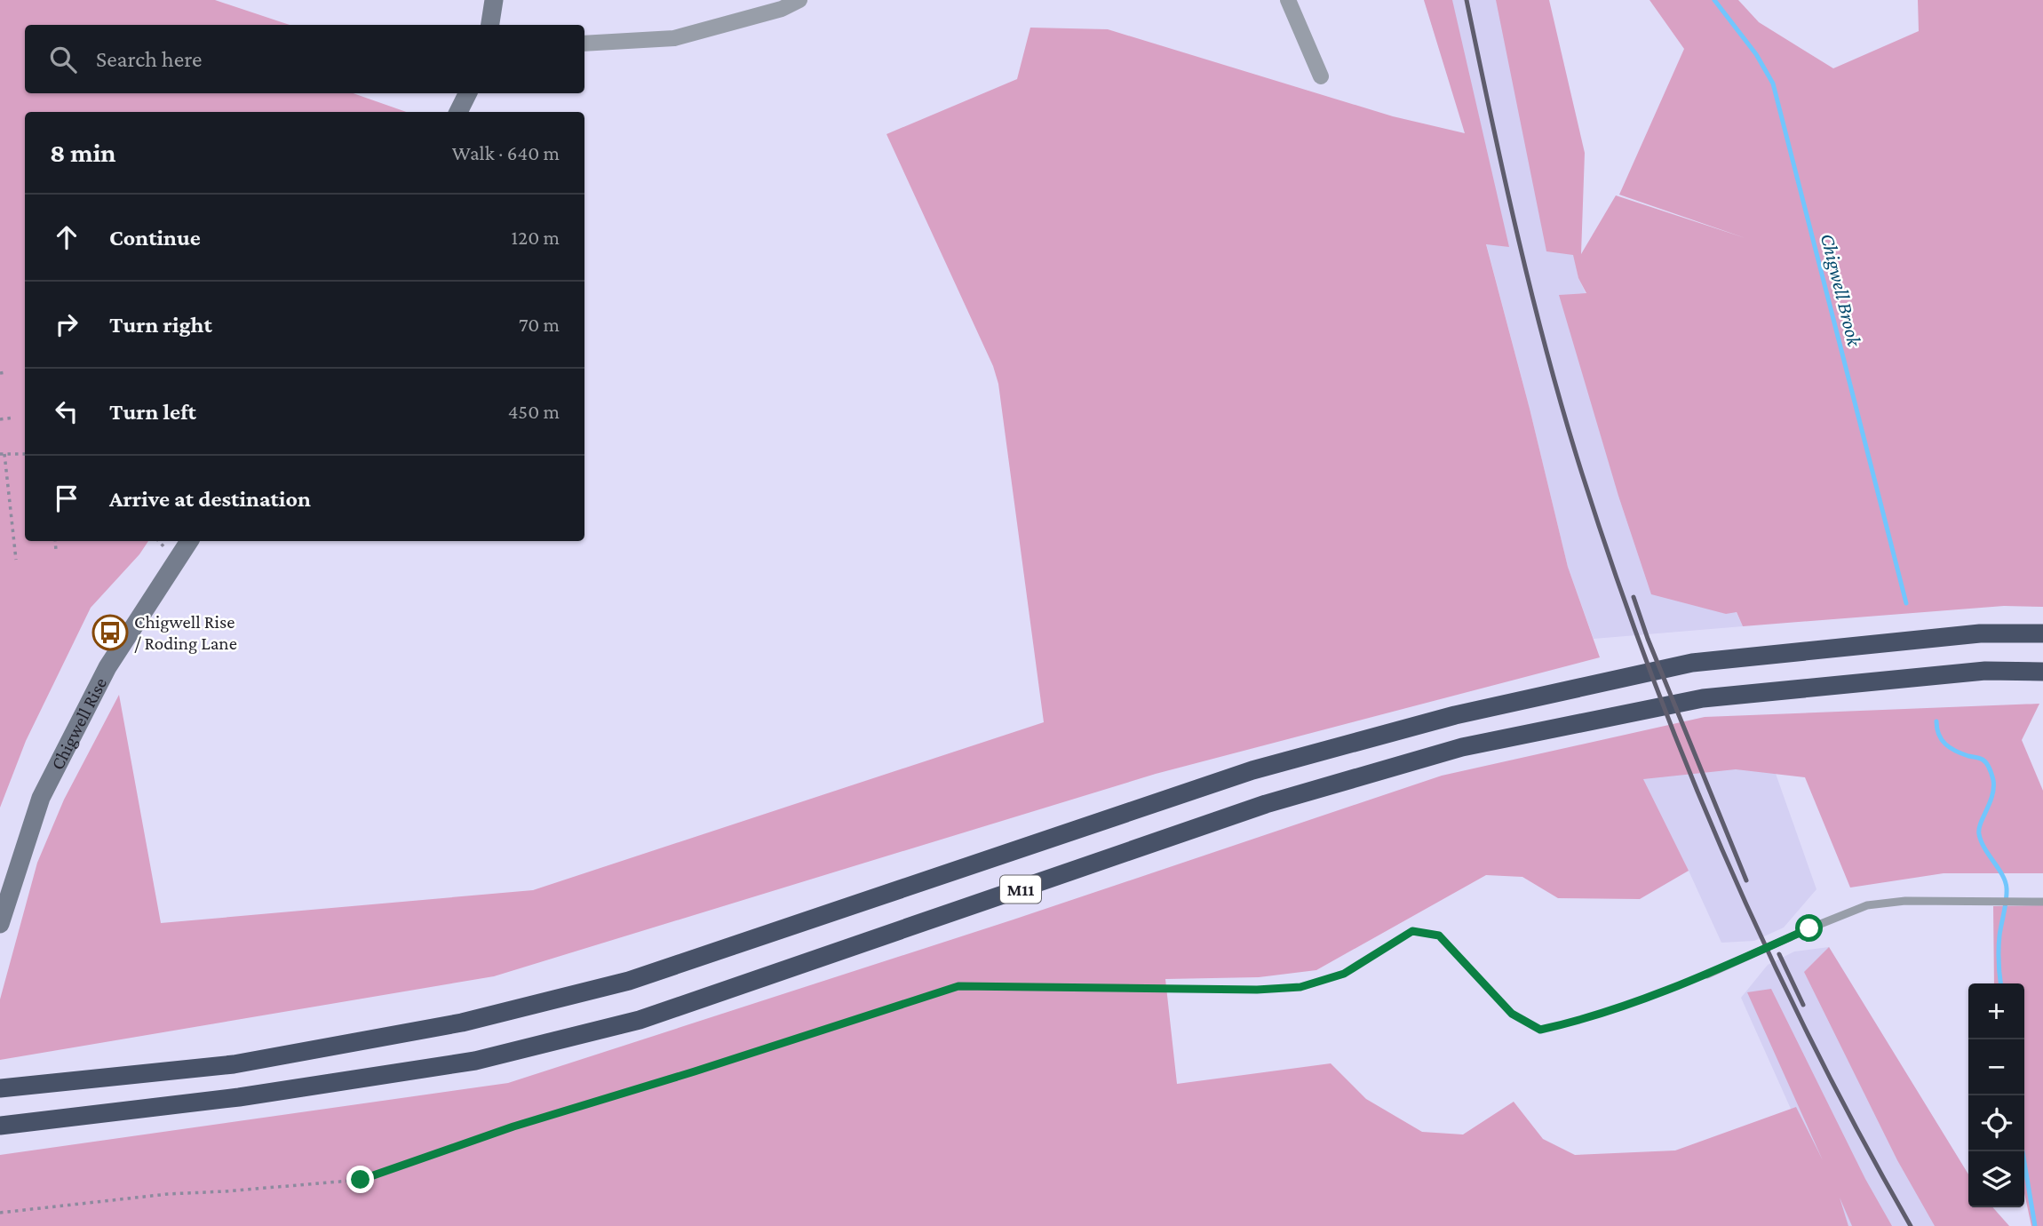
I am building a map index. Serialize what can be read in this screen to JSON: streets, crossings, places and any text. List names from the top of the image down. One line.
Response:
{"streets":{"highway":["M11"],"main road":["Chigwell Rise"]},"water":["Chigwell Brook"],"places":{"bus stop":["Chigwell Rise / Roding Lane"]},"page":{"search":"Search here","heading":["8 min","Walk · 640 m"],"list":[["Continue","120 m"],["Turn right","70 m"],["Turn left","450 m"],"Arrive at destination"],"map_buttons":["+","−"]}}
